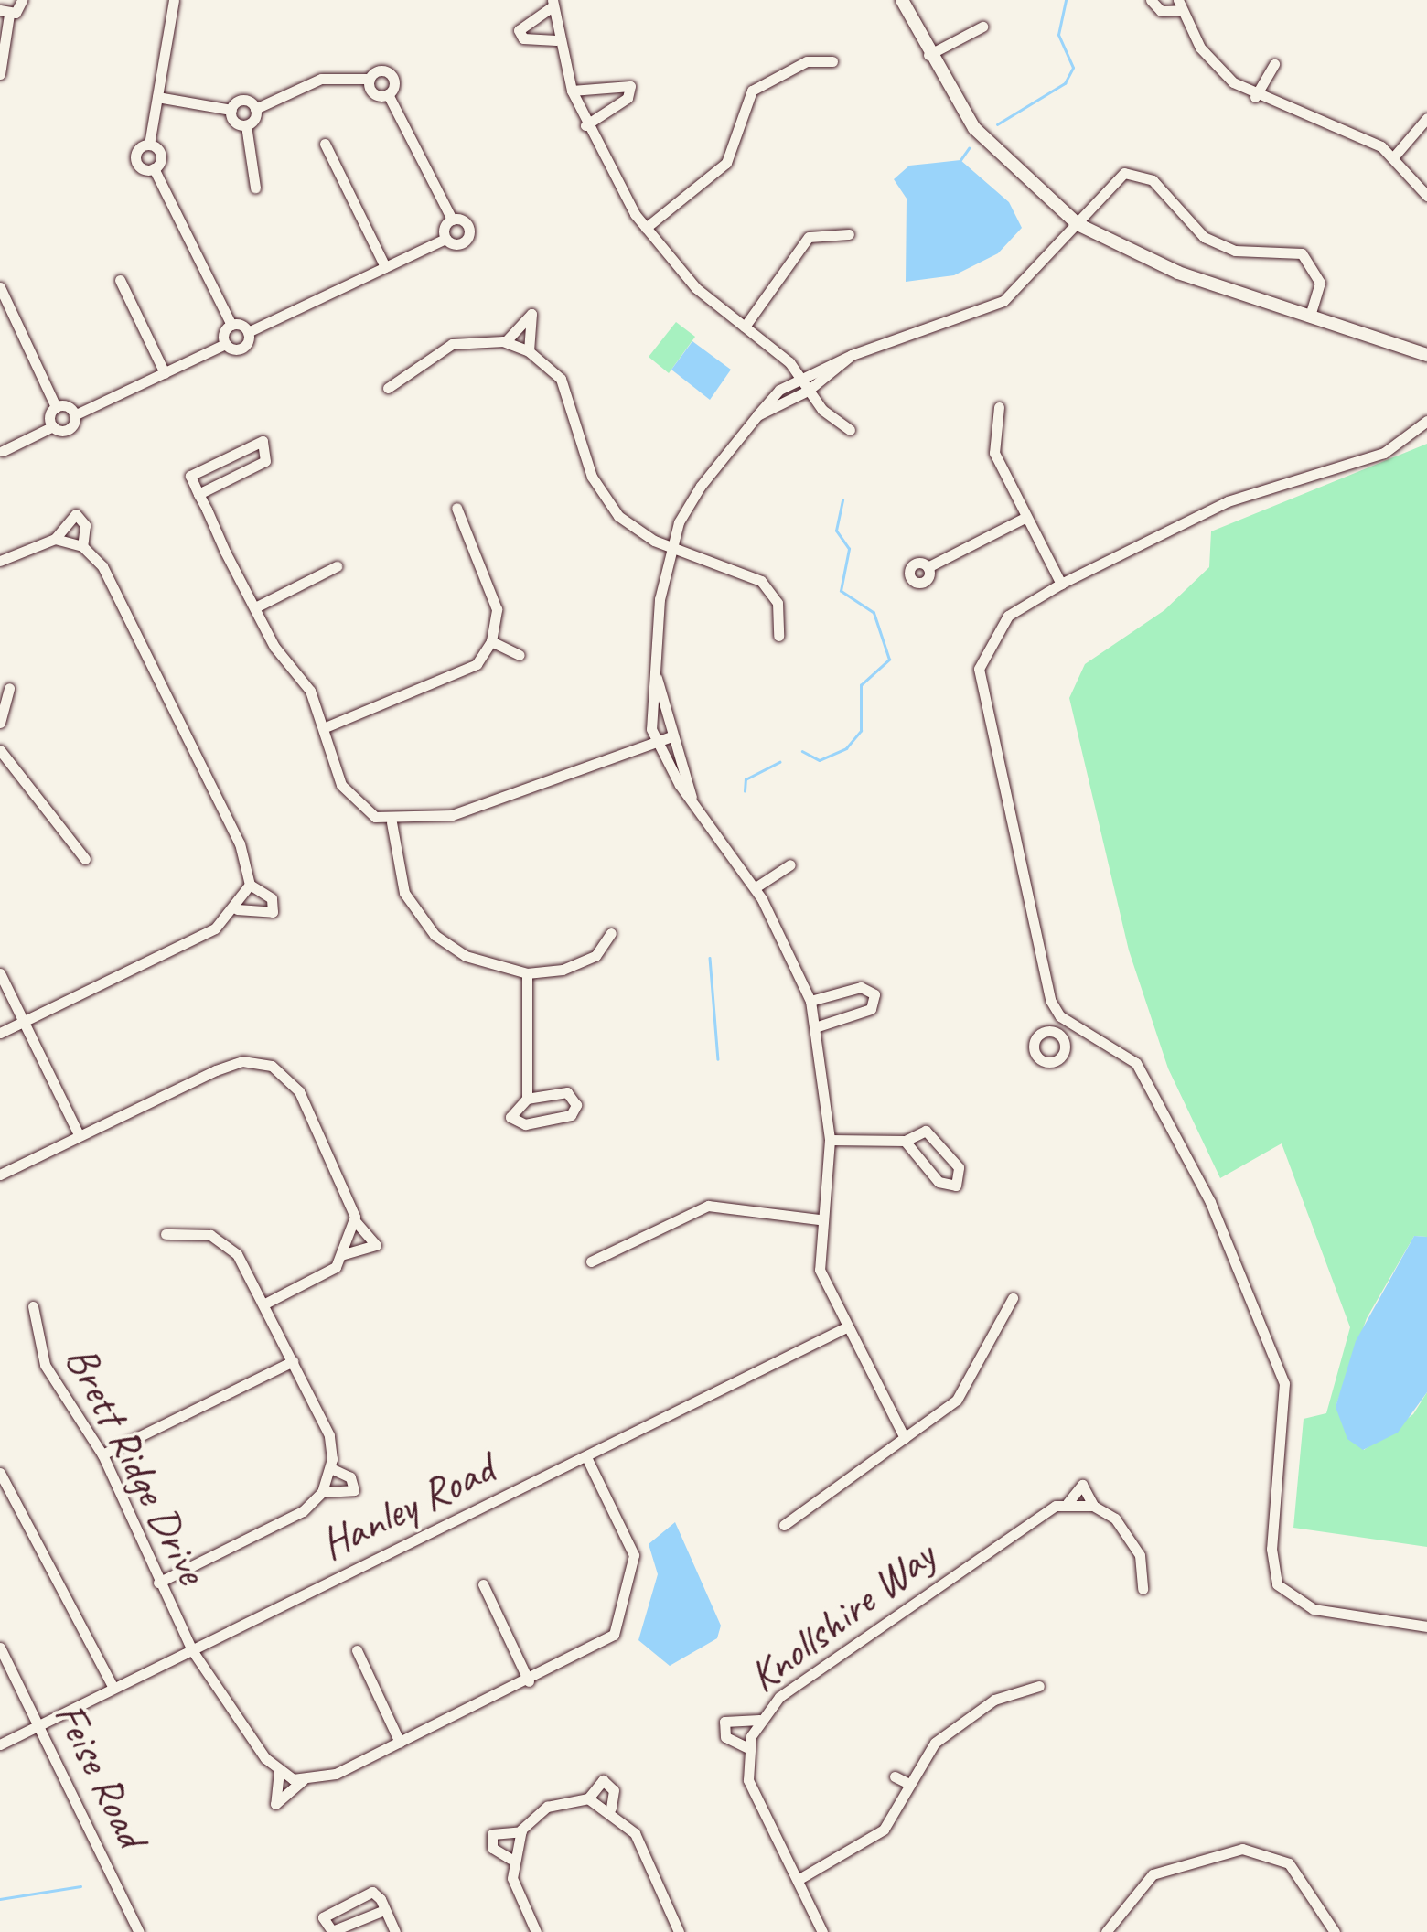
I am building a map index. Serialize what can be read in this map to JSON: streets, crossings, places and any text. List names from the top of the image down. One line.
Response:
{"streets":{"street":["Brett Ridge Drive","Hanley Road","Knollshire Way","Feise Road"]},"crossings":[["Brett Ridge Drive","Hanley Road"],["Hanley Road","Feise Road"]]}
